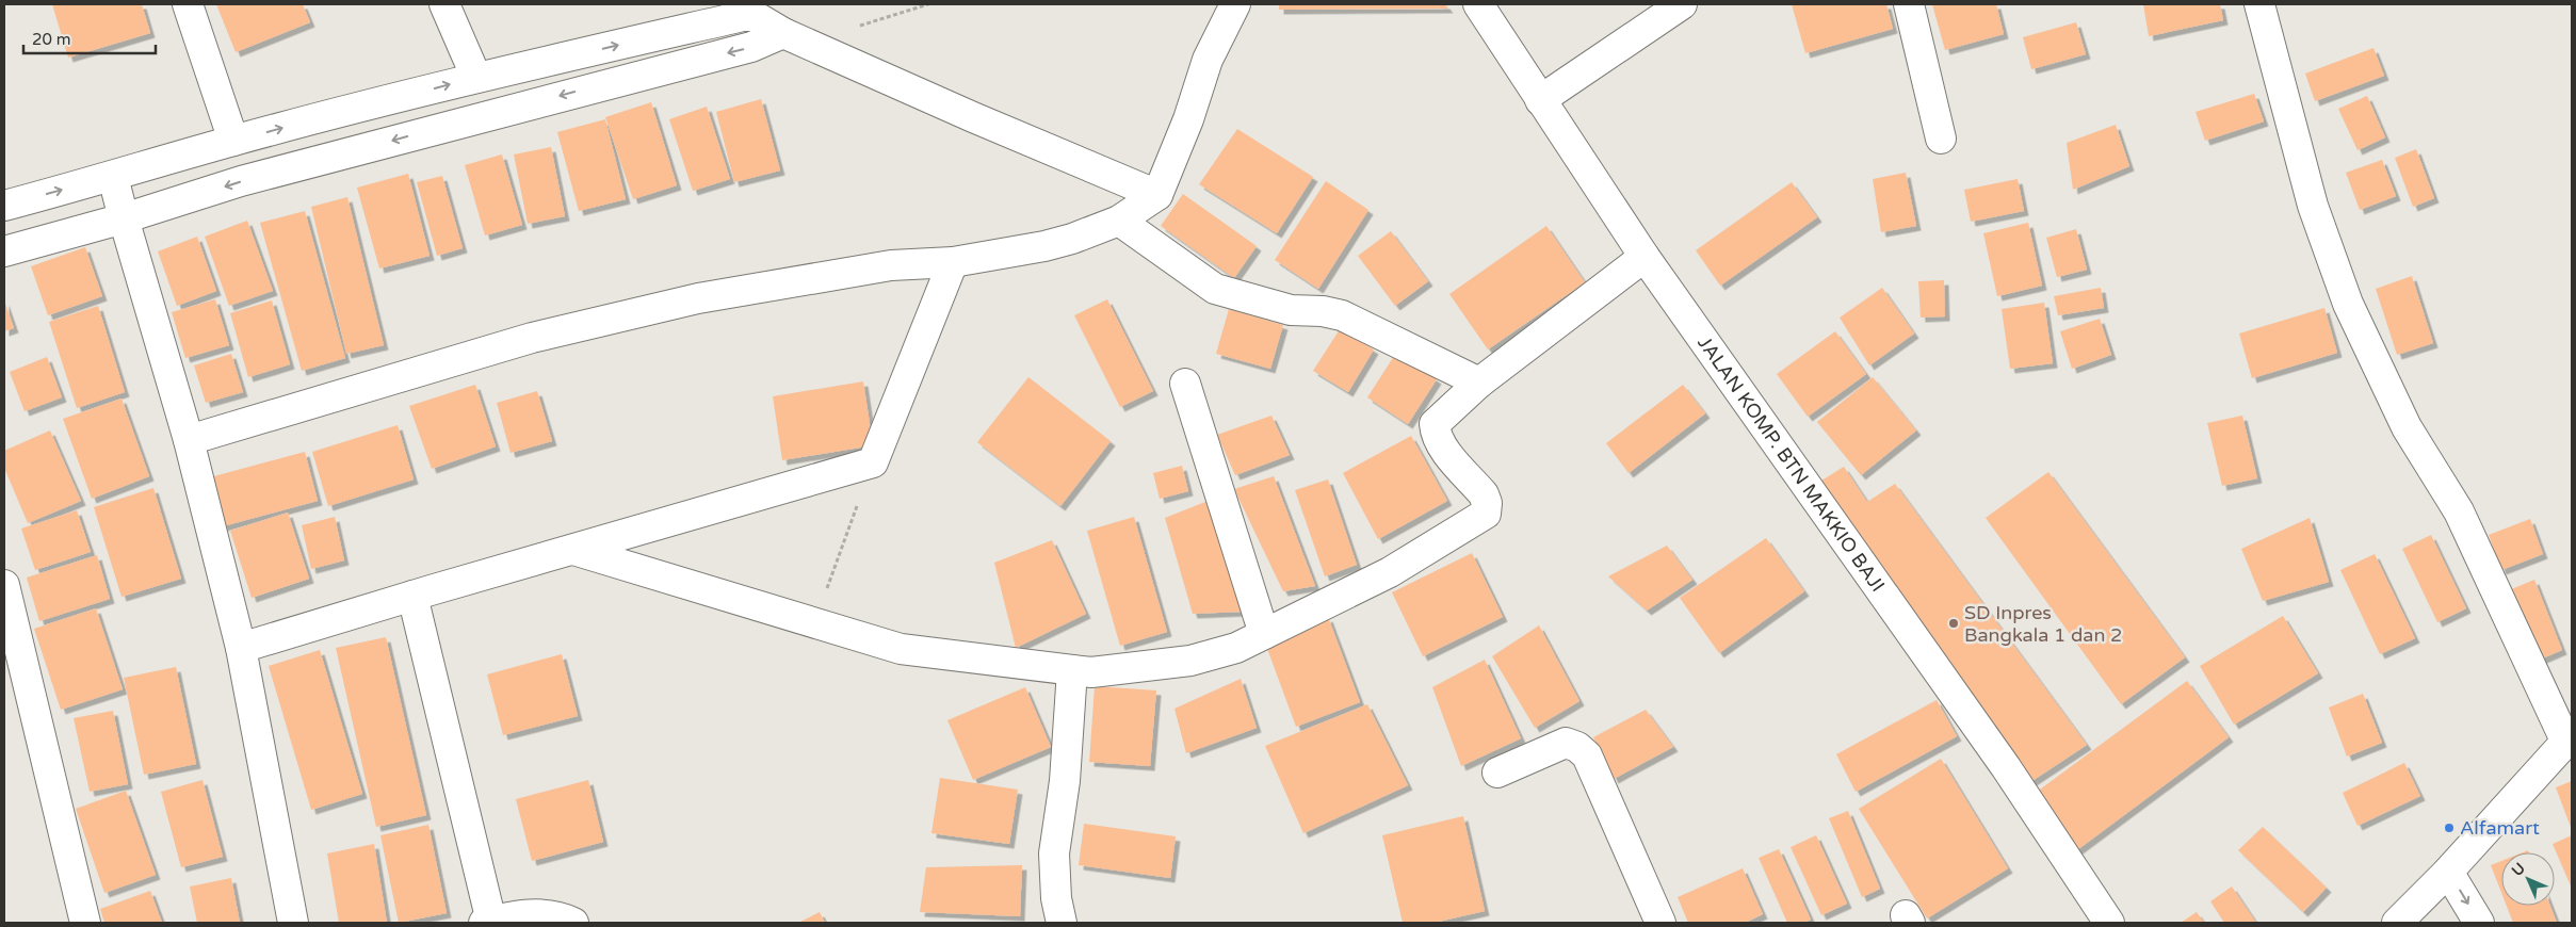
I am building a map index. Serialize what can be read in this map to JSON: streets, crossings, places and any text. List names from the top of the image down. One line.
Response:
{"streets":{"street":["JALAN KOMP. BTN MAKKIO BAJI"]},"places":["SD Inpres Bangkala 1 dan 2","Alfamart"],"scale_bar":"20 m","north":"top left"}
